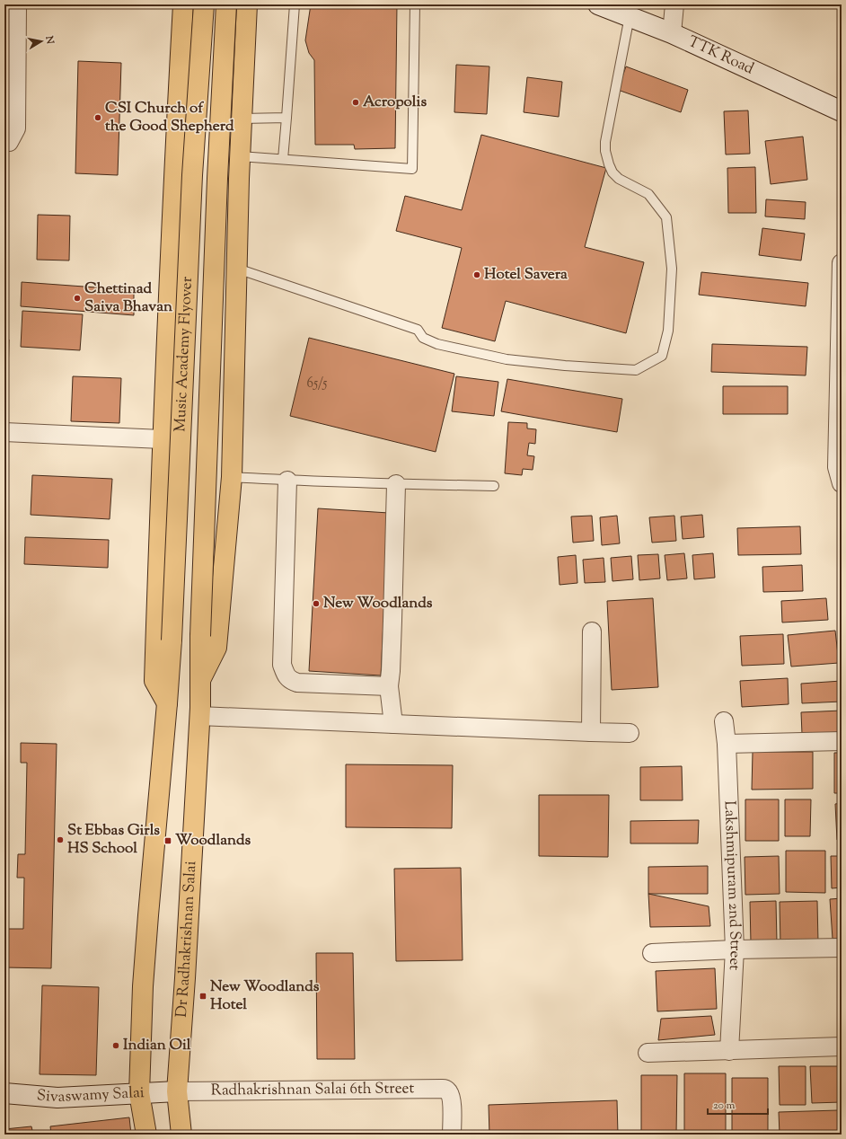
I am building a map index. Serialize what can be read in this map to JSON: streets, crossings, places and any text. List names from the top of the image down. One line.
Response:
{"streets":{"main road":["TTK Road","Music Academy Flyover","Dr Radhakrishnan Salai","Sivaswamy Salai"],"street":["Lakshmipuram 2nd Street","Radhakrishnan Salai 6th Street"]},"crossings":[["Music Academy Flyover","Dr Radhakrishnan Salai"],["Dr Radhakrishnan Salai","Radhakrishnan Salai 6th Street"],["Dr Radhakrishnan Salai","Sivaswamy Salai"],["Radhakrishnan Salai 6th Street","Sivaswamy Salai"]],"places":{"other":["Acropolis","CSI Church of the Good Shepherd","Hotel Savera","Chettinad Saiva Bhavan","New Woodlands","St Ebbas Girls HS School","Indian Oil"],"transit":["Woodlands","New Woodlands Hotel"]},"house_numbers":["65/5"],"scale_bar":"20 m","north":"right"}
